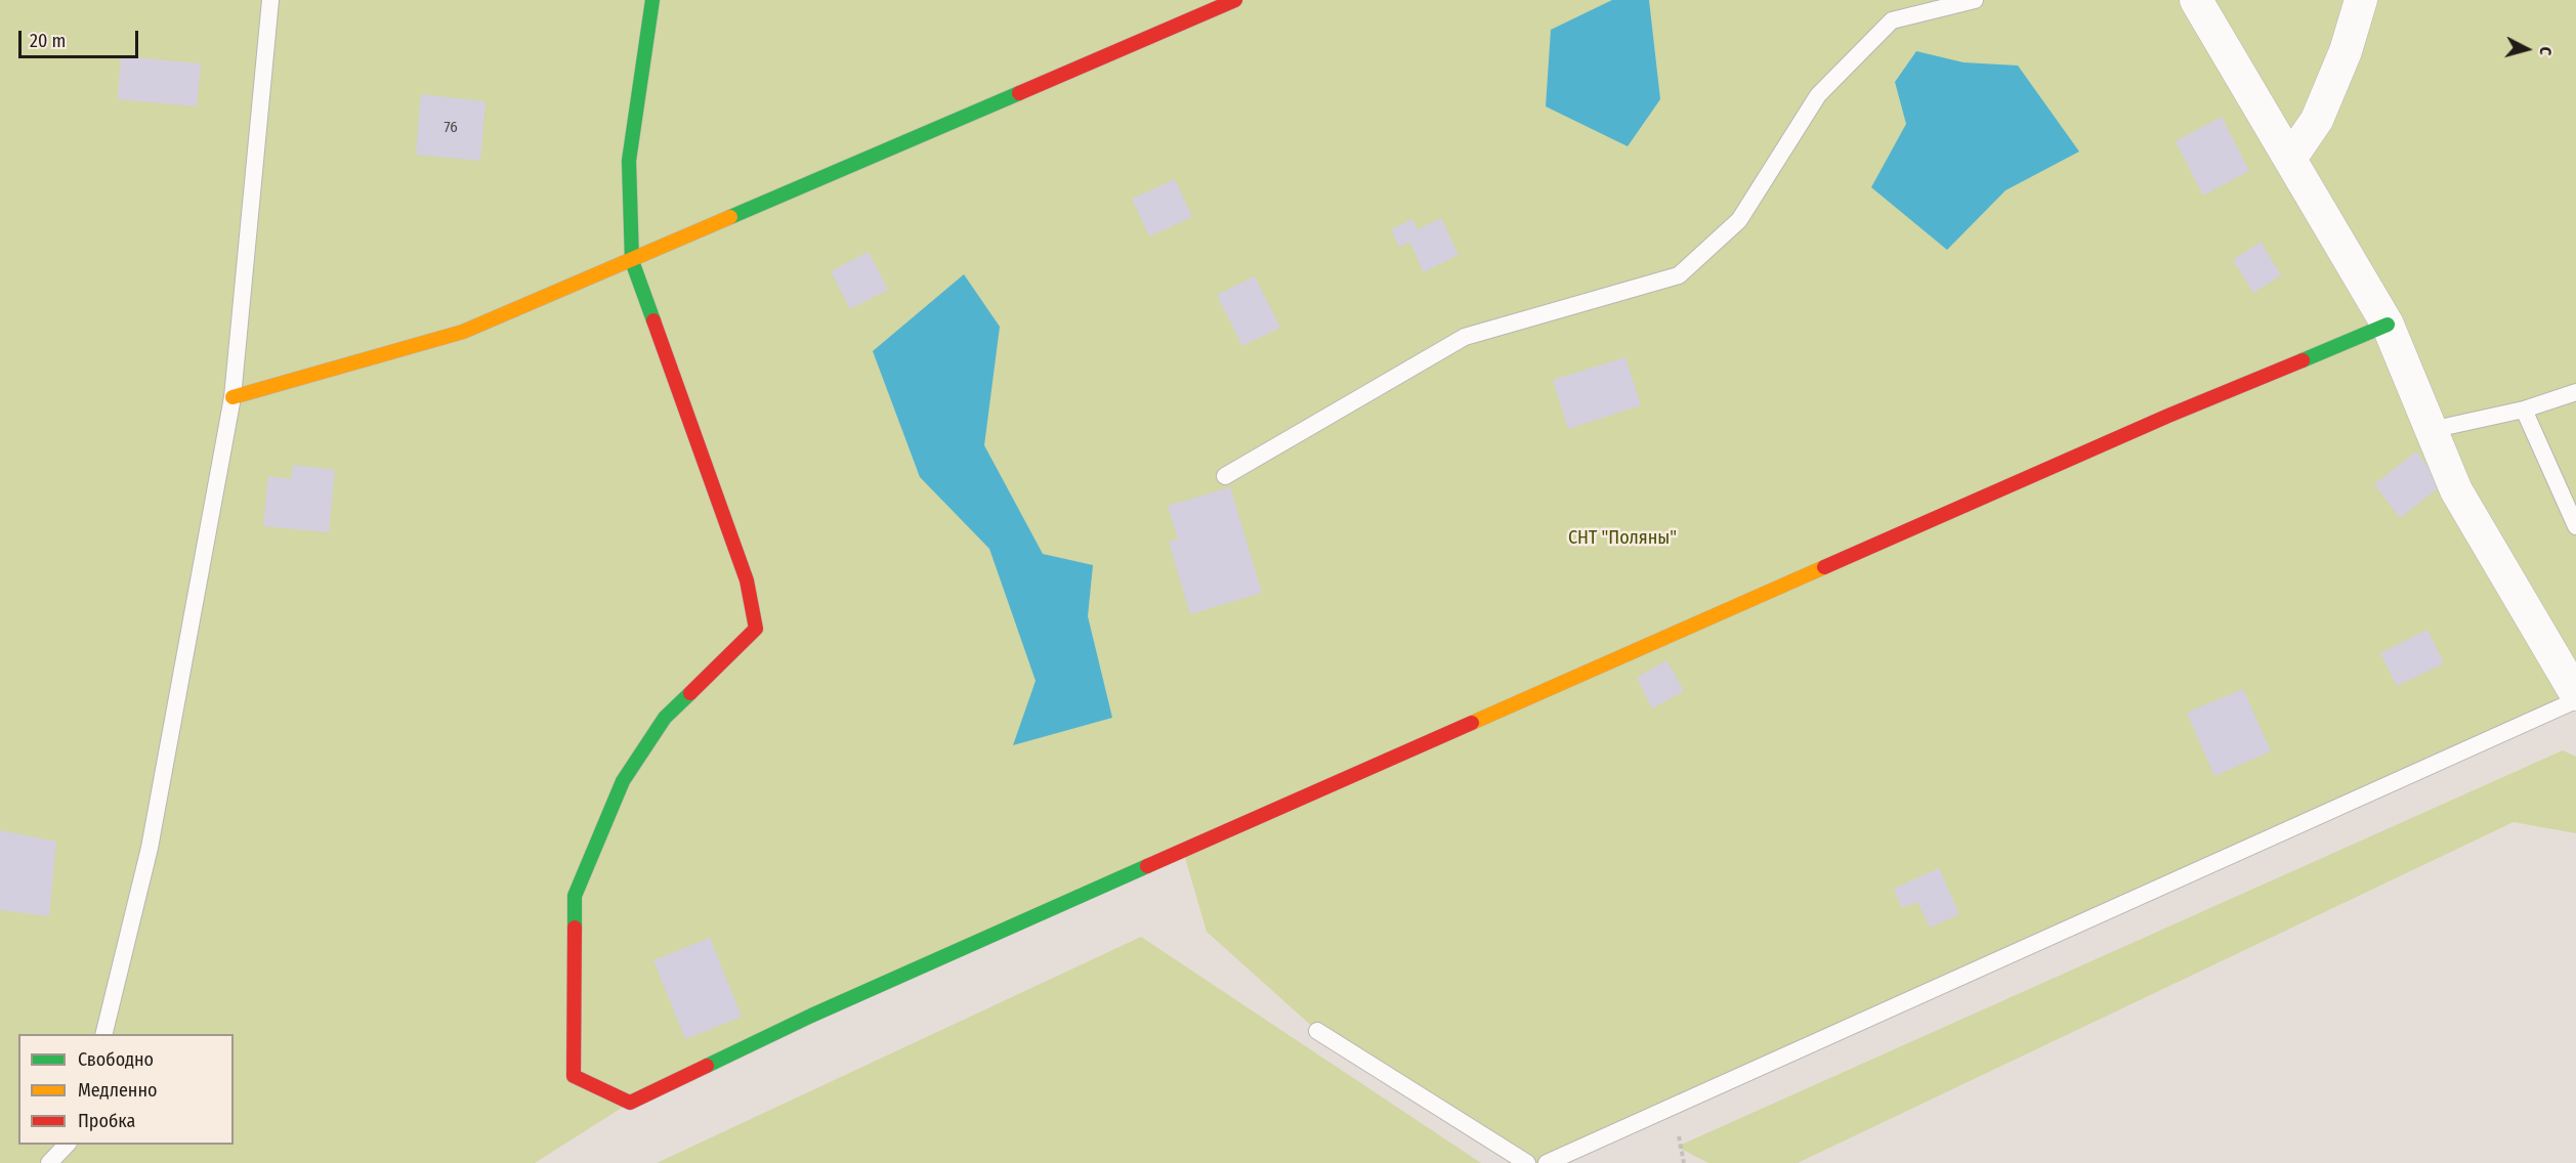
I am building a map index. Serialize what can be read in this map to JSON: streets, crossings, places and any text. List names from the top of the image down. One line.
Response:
{"parks":["СНТ \"Поляны\""],"house_numbers":["76"],"legend":["Свободно","Медленно","Пробка"],"scale_bar":"20 m","north":"right"}
